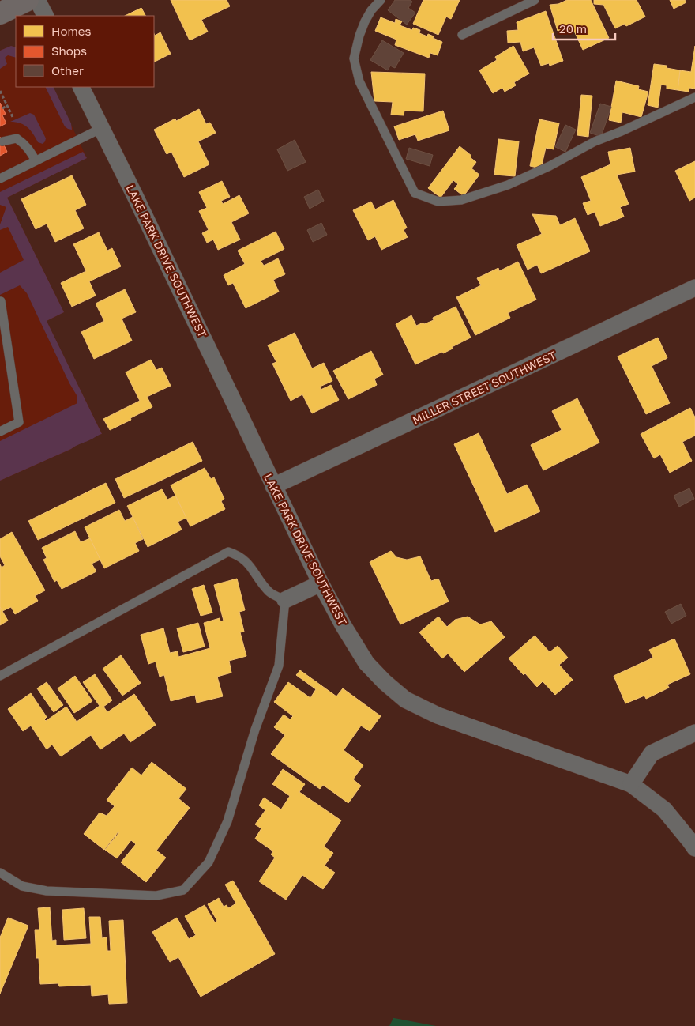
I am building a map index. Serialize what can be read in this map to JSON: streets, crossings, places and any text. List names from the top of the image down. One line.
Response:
{"streets":{"street":["LAKE PARK DRIVE SOUTHWEST","MILLER STREET SOUTHWEST"]},"crossings":[["LAKE PARK DRIVE SOUTHWEST","MILLER STREET SOUTHWEST"]],"legend":["Homes","Shops","Other"],"scale_bar":"20 m"}
